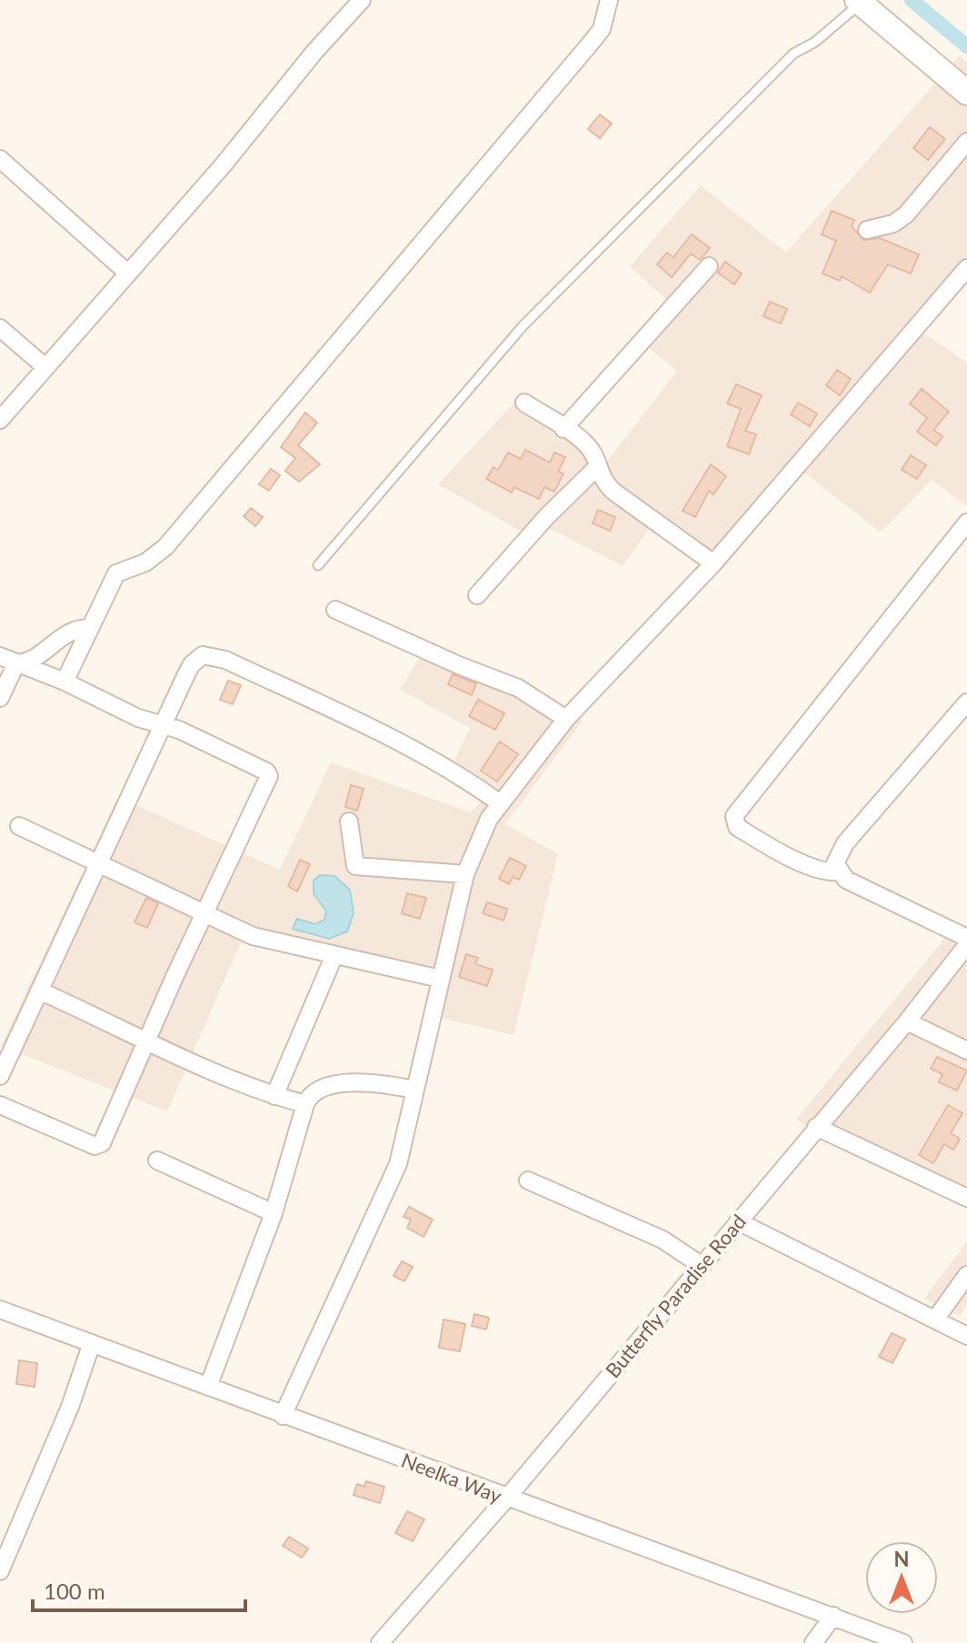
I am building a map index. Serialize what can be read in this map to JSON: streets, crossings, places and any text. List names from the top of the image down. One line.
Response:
{"streets":{"street":["Butterfly Paradise Road","Neelka Way"]},"crossings":[["Butterfly Paradise Road","Neelka Way"]],"scale_bar":"100 m","north":"top"}
